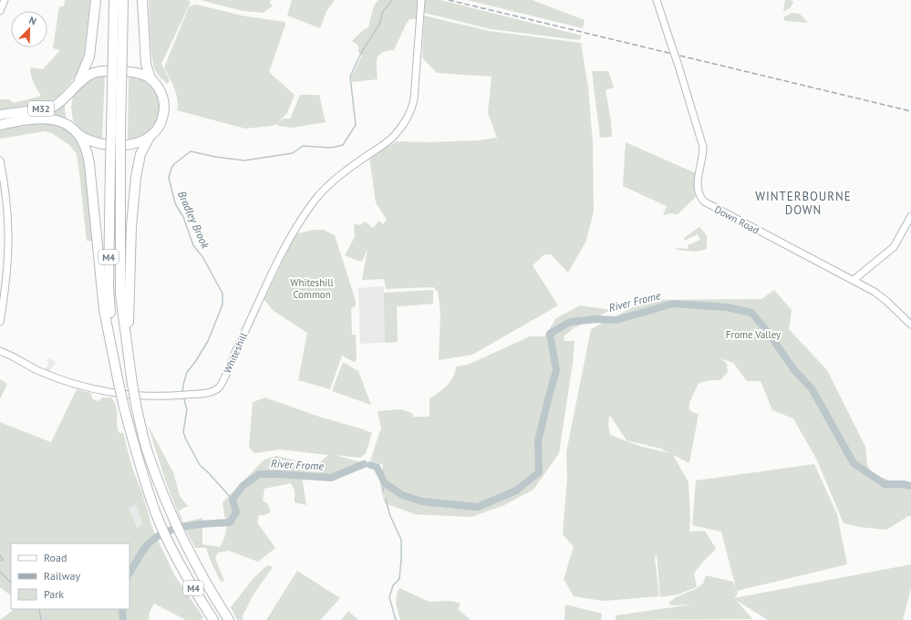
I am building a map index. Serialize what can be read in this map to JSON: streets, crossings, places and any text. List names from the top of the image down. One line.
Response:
{"streets":{"highway":["M32","M4"],"main road":["Down Road","Whiteshill"]},"crossings":[["M32","M4"]],"districts":["WINTERBOURNE DOWN"],"water":["Bradley Brook","River Frome"],"parks":["Whiteshill Common","Frome Valley"],"legend":["Road","Railway","Park"],"north":"top right"}
